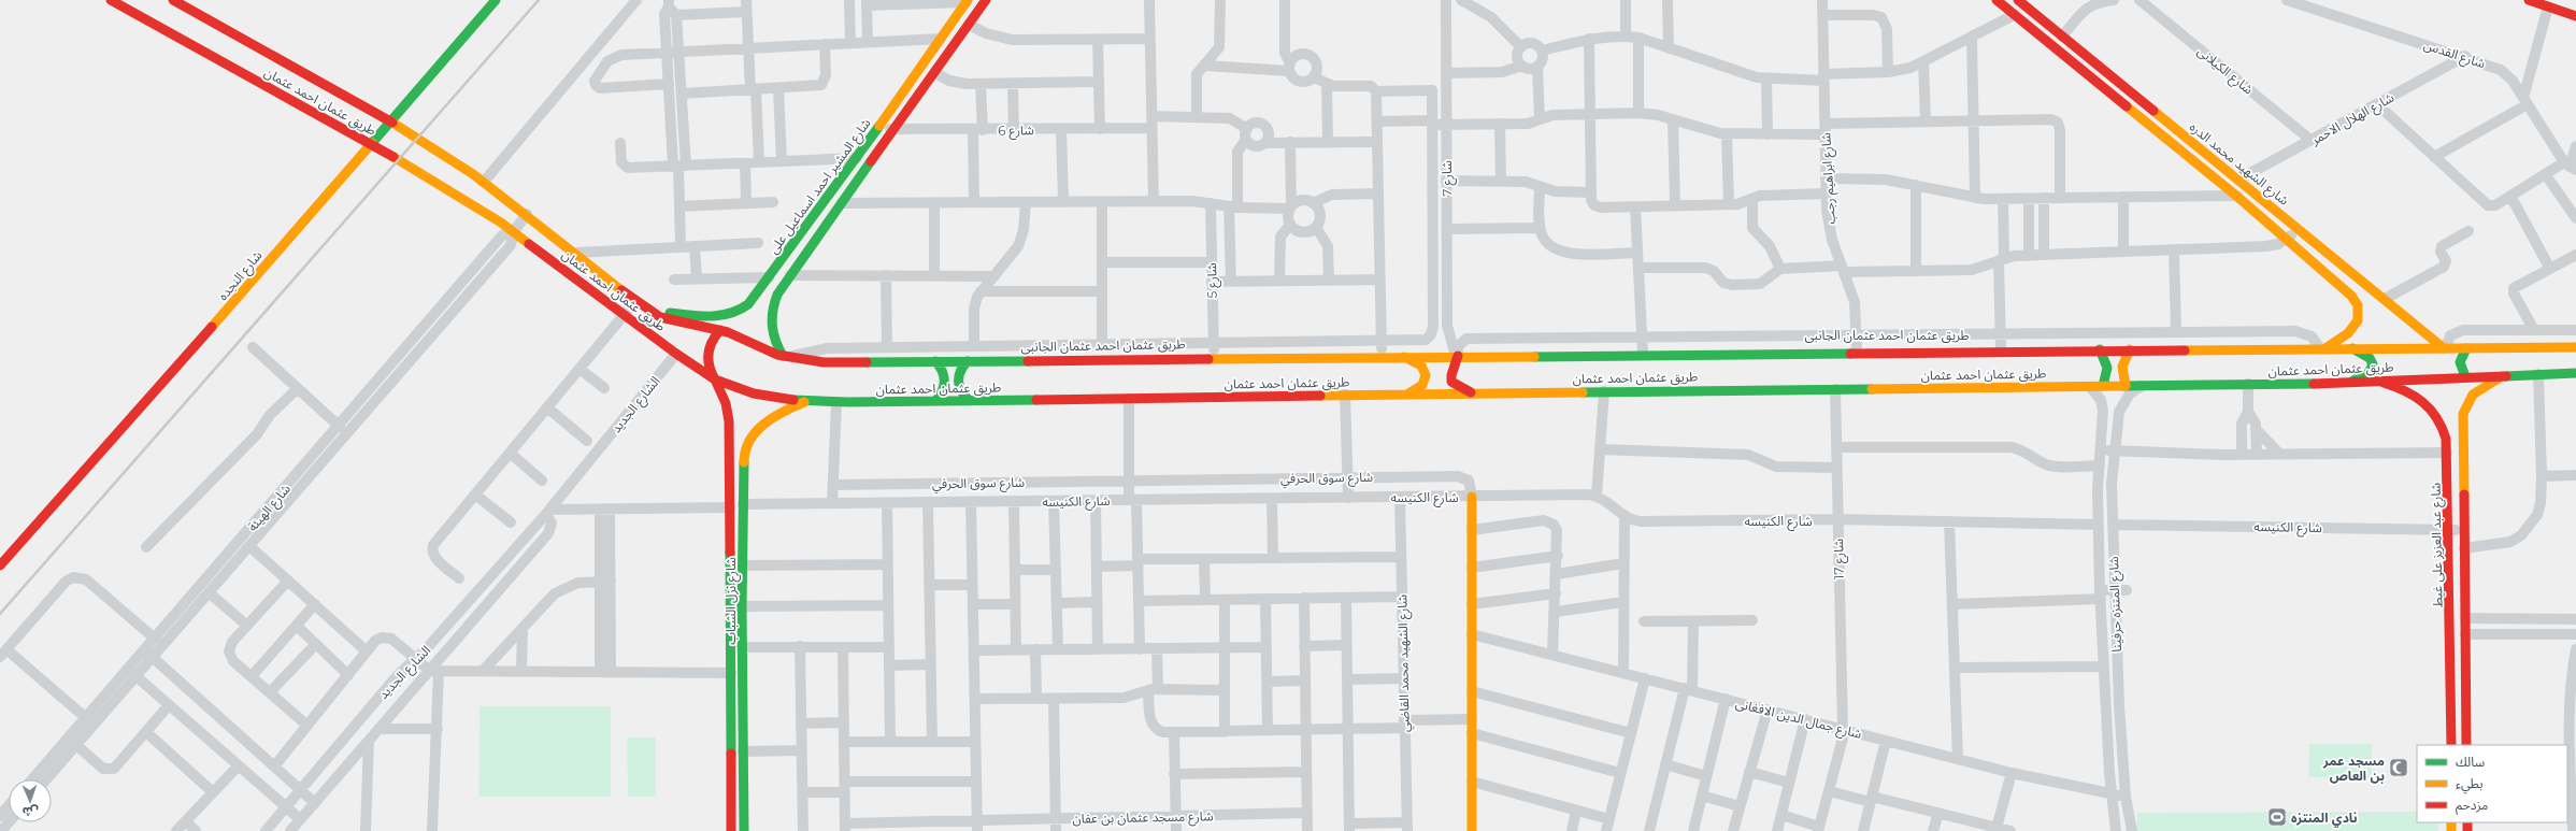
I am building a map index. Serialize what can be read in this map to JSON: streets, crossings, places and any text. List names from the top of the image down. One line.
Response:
{"streets":{"main road":["طريق عثمان احمد عثمان","شارع الشهيد محمد الدره","شارع المشير احمد اسماعيل على","شارع النجده","شارع سوق الحرفي","شارع عبد العزيز على غيط","شارع نزل الشباب"],"street":["شارع القدس","شارع الكيلانى","شارع الهلال الاحمر","شارع 6","شارع 7","شارع ابراهيم رجب","شارع 5","طريق عثمان احمد عثمان الجانبى","الشارع الجديد","شارع الكنيسه","شارع الهيئة","شارع 17","شارع المتنزه حرفينا","شارع الشهيد محمد القاضي","شارع جمال الدين الافغانى","شارع مسجد عثمان بن عفان"]},"crossings":[["شارع القدس","شارع الهلال الاحمر"],["شارع الكيلانى","شارع الهلال الاحمر"],["طريق عثمان احمد عثمان","شارع الشهيد محمد الدره"],["طريق عثمان احمد عثمان","شارع 7"],["طريق عثمان احمد عثمان","شارع ابراهيم رجب"],["طريق عثمان احمد عثمان","شارع المشير احمد اسماعيل على"],["طريق عثمان احمد عثمان","شارع النجده"],["طريق عثمان احمد عثمان","شارع 5"],["طريق عثمان احمد عثمان","طريق عثمان احمد عثمان الجانبى"],["طريق عثمان احمد عثمان","الشارع الجديد"],["طريق عثمان احمد عثمان","شارع الهيئة"],["طريق عثمان احمد عثمان","شارع عبد العزيز على غيط"],["طريق عثمان احمد عثمان","شارع 17"],["طريق عثمان احمد عثمان","شارع نزل الشباب"],["طريق عثمان احمد عثمان","شارع المتنزه حرفينا"],["شارع الهلال الاحمر","شارع الشهيد محمد الدره"],["شارع 6","شارع المشير احمد اسماعيل على"],["شارع الشهيد محمد الدره","طريق عثمان احمد عثمان الجانبى"],["شارع 7","طريق عثمان احمد عثمان الجانبى"],["شارع ابراهيم رجب","طريق عثمان احمد عثمان الجانبى"],["شارع 5","طريق عثمان احمد عثمان الجانبى"],["شارع سوق الحرفي","شارع الكنيسه"],["شارع سوق الحرفي","شارع جمال الدين الافغانى"],["شارع الكنيسه","شارع عبد العزيز على غيط"],["شارع الكنيسه","شارع 17"],["شارع الكنيسه","شارع نزل الشباب"],["شارع الكنيسه","شارع المتنزه حرفينا"],["شارع الكنيسه","شارع الشهيد محمد القاضي"],["شارع 17","شارع جمال الدين الافغانى"],["شارع المتنزه حرفينا","شارع جمال الدين الافغانى"]],"places":{"mosque":["مسجد عمر بن العاص"],"sports":["نادي المنتزه"]},"legend":["سالك","بطيء","مزدحم"],"north":"bottom"}
